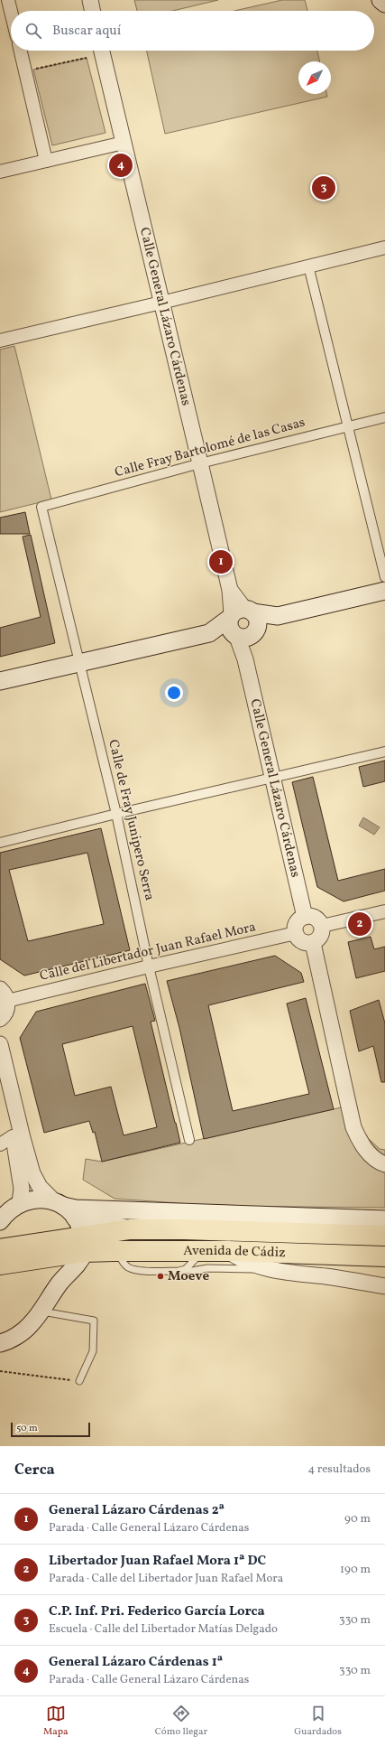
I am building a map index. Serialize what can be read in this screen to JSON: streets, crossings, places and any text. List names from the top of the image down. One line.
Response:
{"streets":{"main road":["Avenida de Cádiz"],"street":["Calle General Lázaro Cárdenas","Calle Fray Bartolomé de las Casas","Calle de Fray Junipero Serra","Calle del Libertador Juan Rafael Mora"]},"crossings":[["Calle General Lázaro Cárdenas","Calle Fray Bartolomé de las Casas"],["Calle General Lázaro Cárdenas","Calle del Libertador Juan Rafael Mora"],["Calle Fray Bartolomé de las Casas","Calle de Fray Junipero Serra"],["Calle de Fray Junipero Serra","Calle del Libertador Juan Rafael Mora"]],"places":["Moeve"],"scale_bar":"50 m","north":"bottom left","page":{"search":"Buscar aquí","pins":["4","3","1","2"],"scale":"50 m","heading":["Cerca","4 resultados"],"list":[{"mark":"1","name":"General Lázaro Cárdenas 2ª","note":"Parada · Calle General Lázaro Cárdenas","value":"90 m"},{"mark":"2","name":"Libertador Juan Rafael Mora 1ª DC","note":"Parada · Calle del Libertador Juan Rafael Mora","value":"190 m"},{"mark":"3","name":"C.P. Inf. Pri. Federico García Lorca","note":"Escuela · Calle del Libertador Matías Delgado","value":"330 m"},{"mark":"4","name":"General Lázaro Cárdenas 1ª","note":"Parada · Calle General Lázaro Cárdenas","value":"330 m"}],"nav":["Mapa","Cómo llegar","Guardados"]}}
